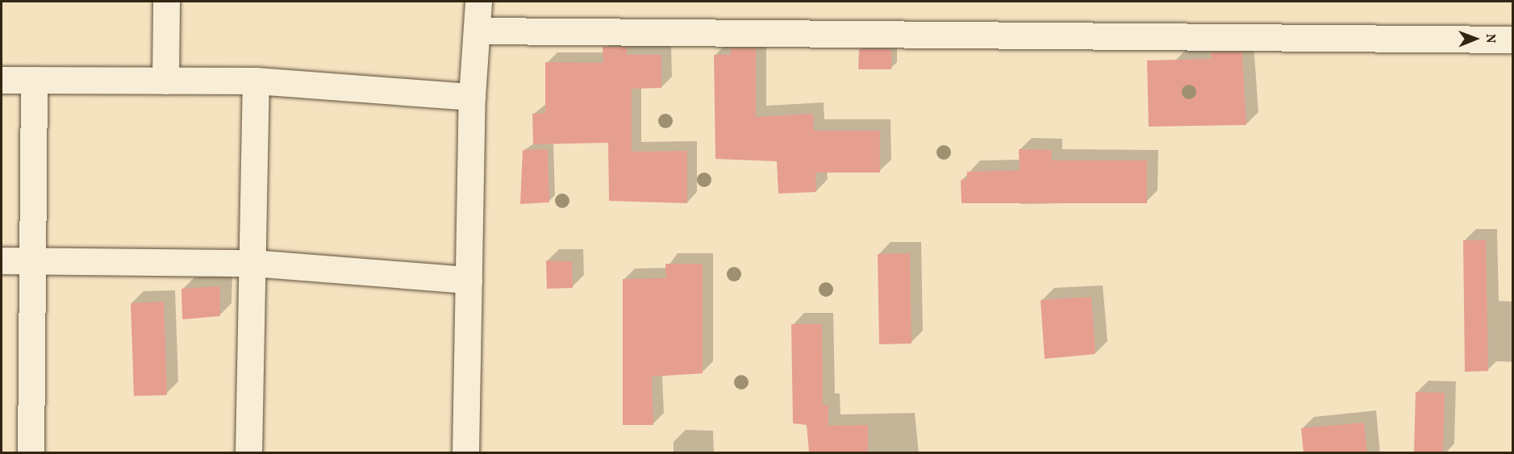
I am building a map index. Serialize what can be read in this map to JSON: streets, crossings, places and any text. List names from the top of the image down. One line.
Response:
{"north":"right"}
